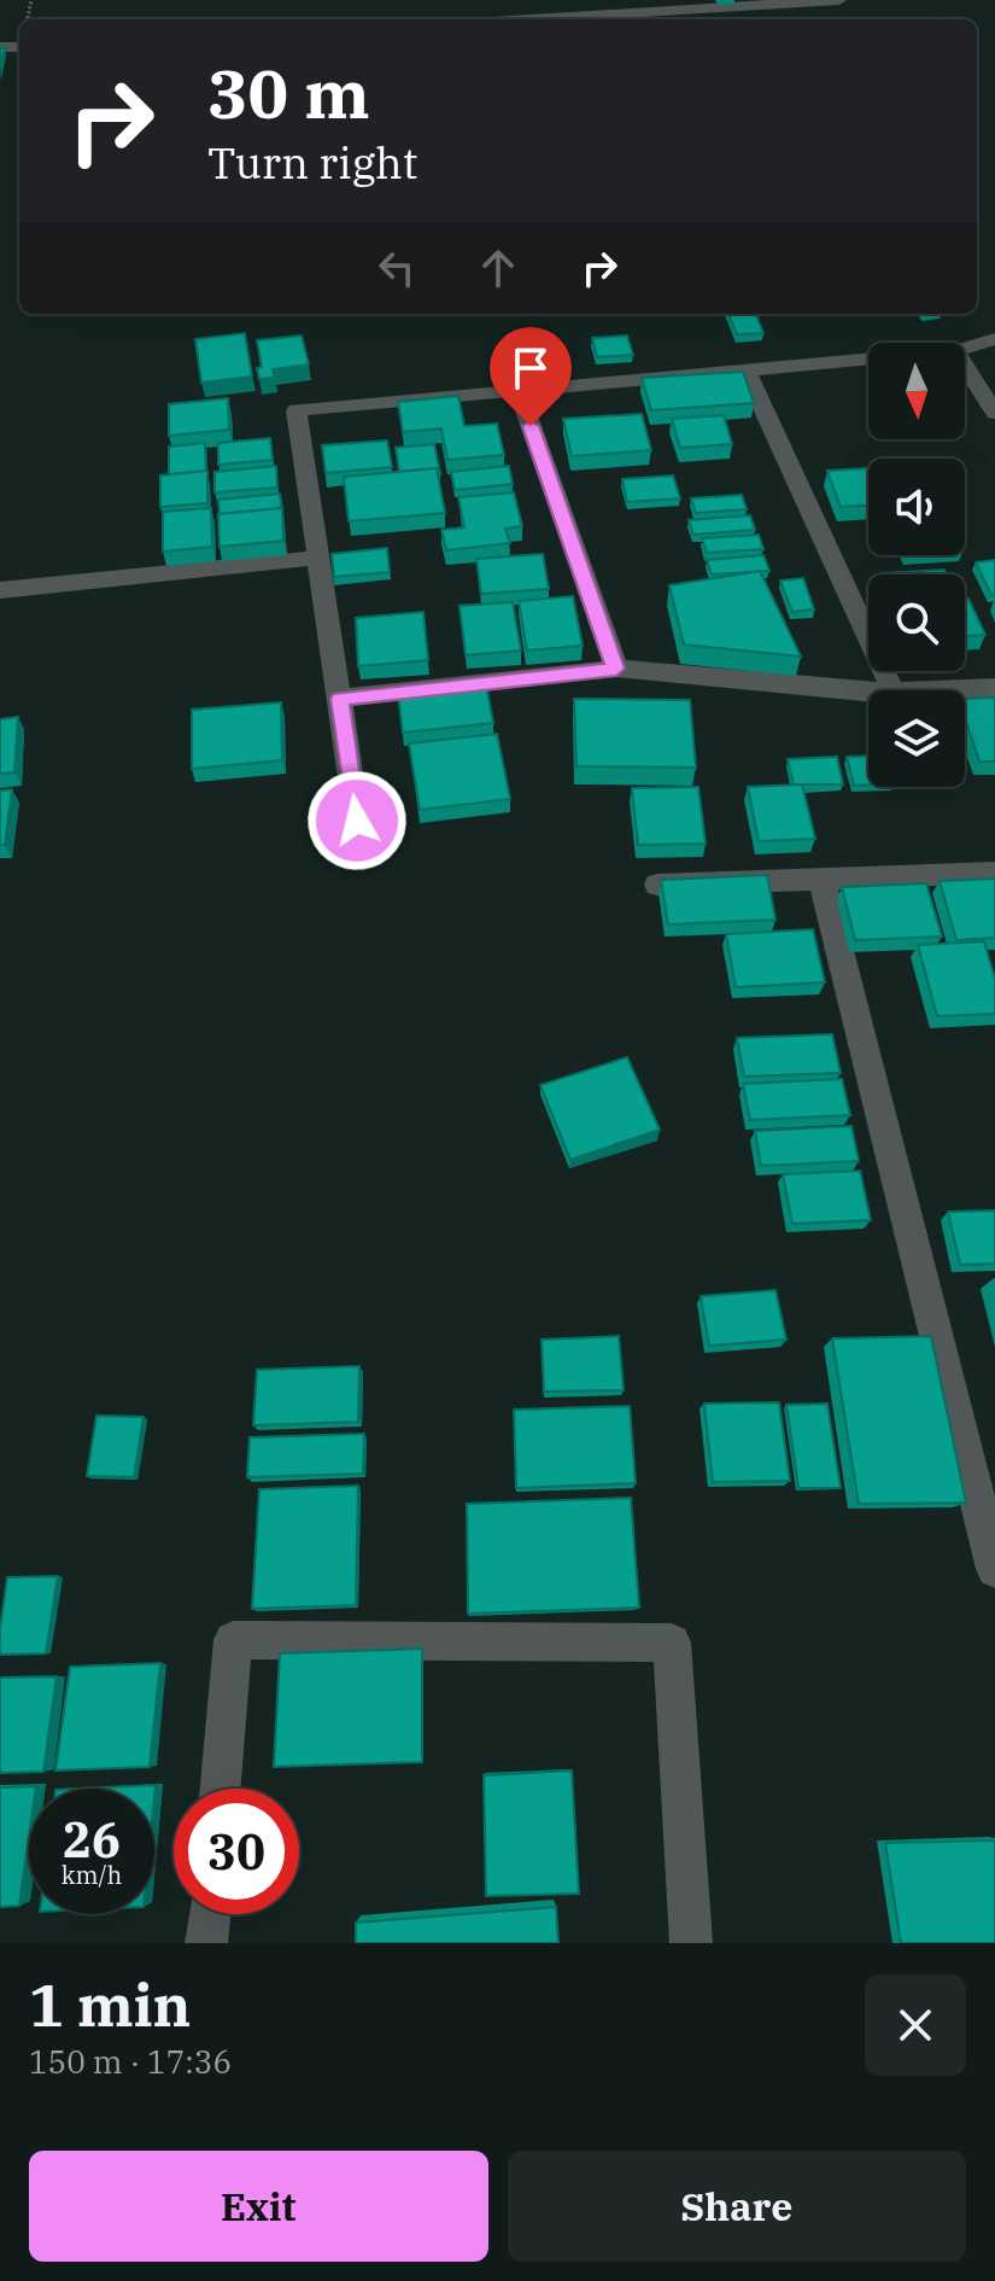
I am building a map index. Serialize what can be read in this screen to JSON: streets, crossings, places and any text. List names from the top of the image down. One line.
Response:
{"north":"bottom","page":{"turn":["30 m","Turn right"],"speed":"26 km/h","limit":"30","heading":["1 min","150 m · 17:36"],"buttons":["Exit","Share"]}}
